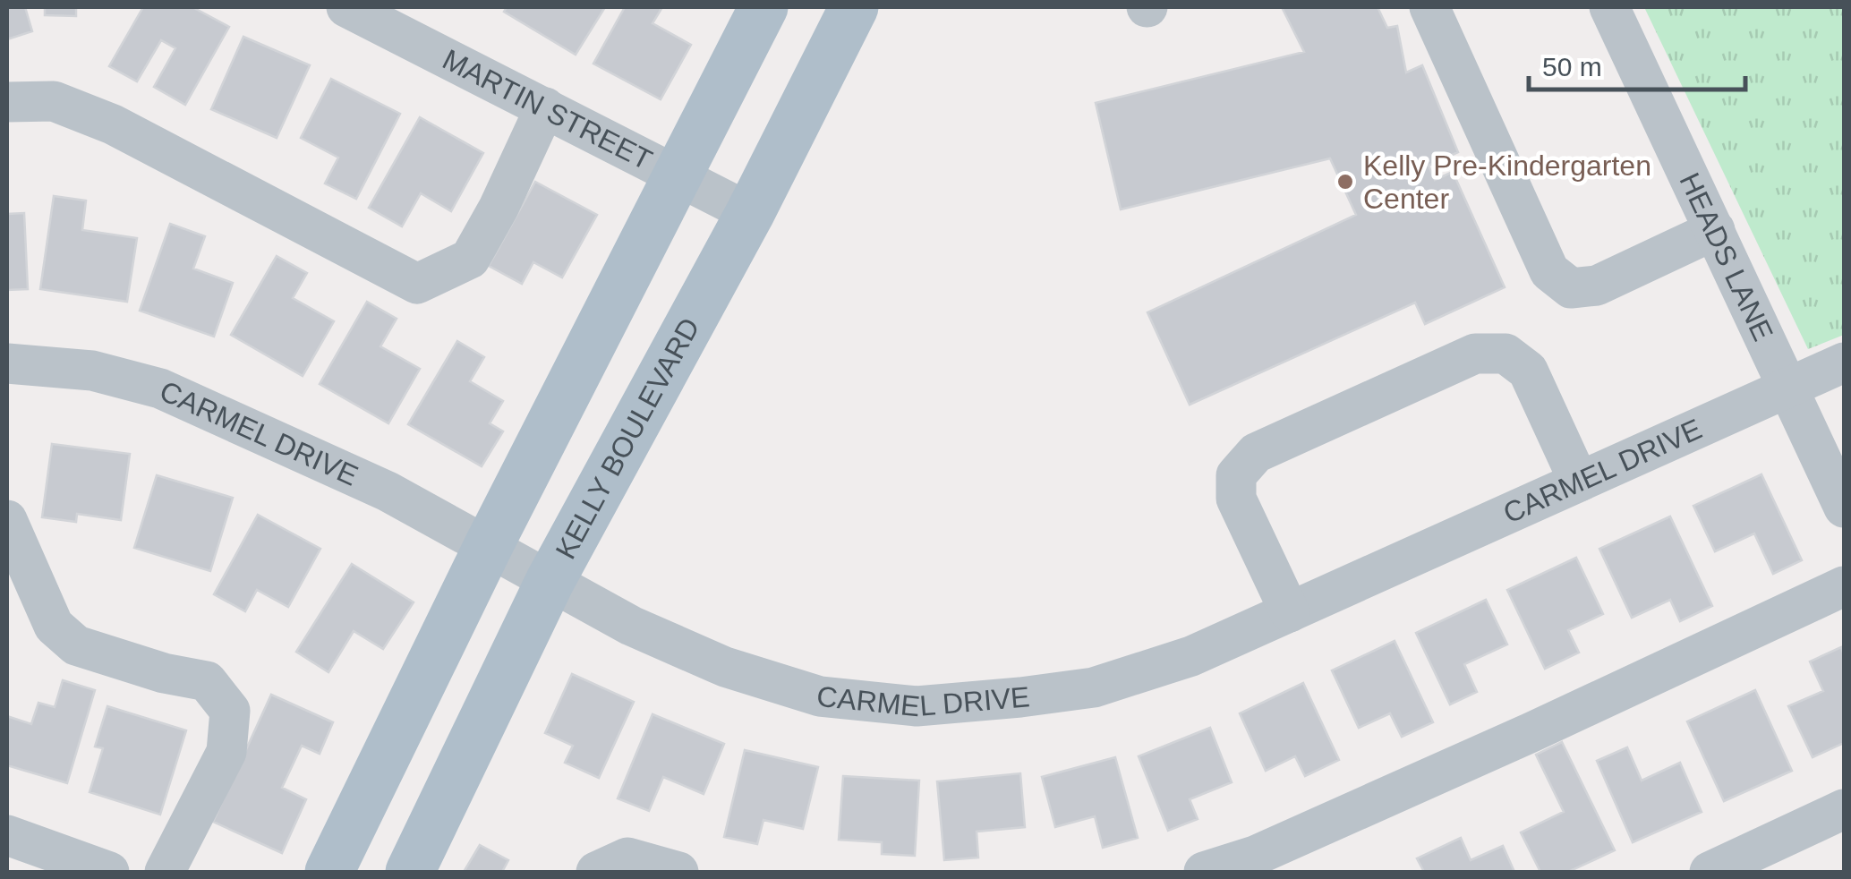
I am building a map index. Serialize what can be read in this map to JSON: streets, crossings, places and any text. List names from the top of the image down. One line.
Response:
{"streets":{"main road":["KELLY BOULEVARD"],"street":["MARTIN STREET","HEADS LANE","CARMEL DRIVE"]},"crossings":[["MARTIN STREET","KELLY BOULEVARD"],["HEADS LANE","CARMEL DRIVE"],["CARMEL DRIVE","KELLY BOULEVARD"]],"places":["Kelly Pre-Kindergarten Center"],"scale_bar":"50 m"}
